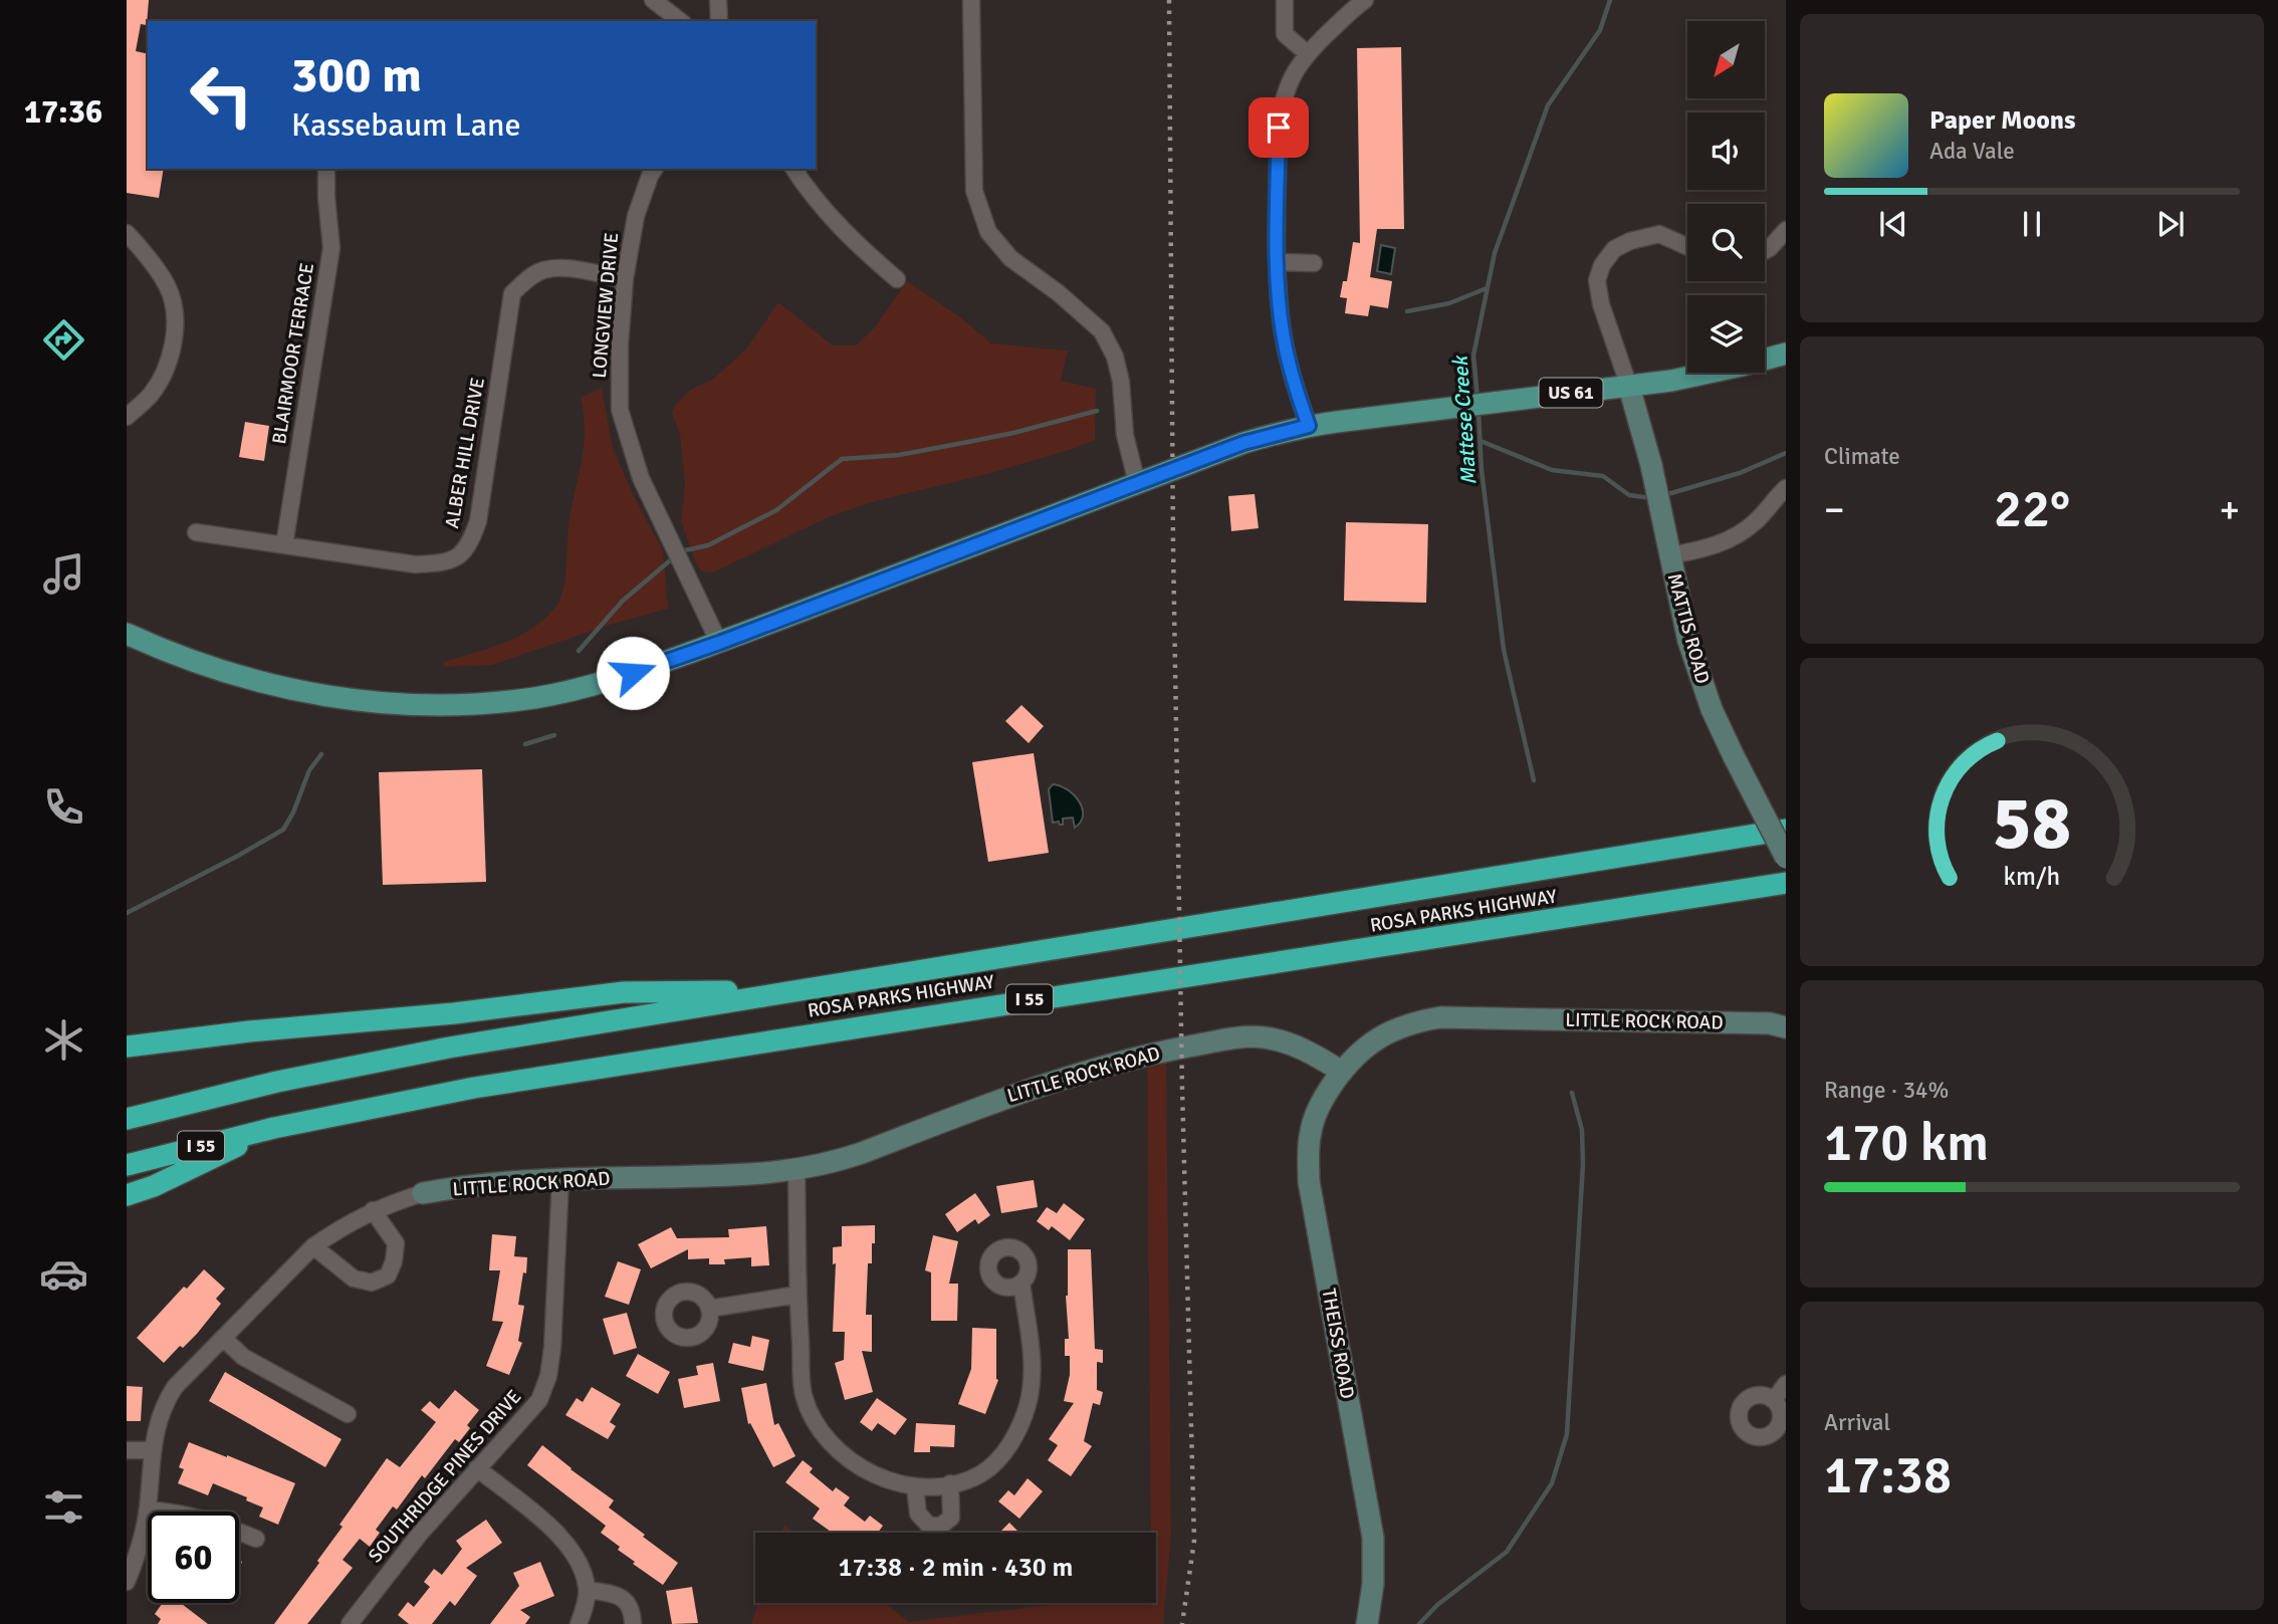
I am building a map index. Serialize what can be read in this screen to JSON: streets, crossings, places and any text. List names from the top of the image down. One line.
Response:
{"streets":{"highway":["ROSA PARKS HIGHWAY","I 55"],"main road":["US 61"],"street":["LONGVIEW DRIVE","BLAIRMOOR TERRACE","ALBER HILL DRIVE","MATTIS ROAD","LITTLE ROCK ROAD","THEISS ROAD","SOUTHRIDGE PINES DRIVE"]},"crossings":[["LONGVIEW DRIVE","US 61"],["LONGVIEW DRIVE","ALBER HILL DRIVE"],["BLAIRMOOR TERRACE","ALBER HILL DRIVE"],["US 61","MATTIS ROAD"],["ROSA PARKS HIGHWAY","I 55"],["LITTLE ROCK ROAD","THEISS ROAD"],["LITTLE ROCK ROAD","SOUTHRIDGE PINES DRIVE"]],"water":["Mattese Creek"],"north":"bottom left","page":{"tabs":"17:36","turn":["300 m","Kassebaum Lane"],"song":["Paper Moons","Ada Vale"],"tile":["Climate",["Range · 34%","170 km"],["Arrival","17:38"]],"heat":["−","22°","+"],"limit":"60","trip":"17:38 · 2 min · 430 m","gauge":["58","km/h"]}}
